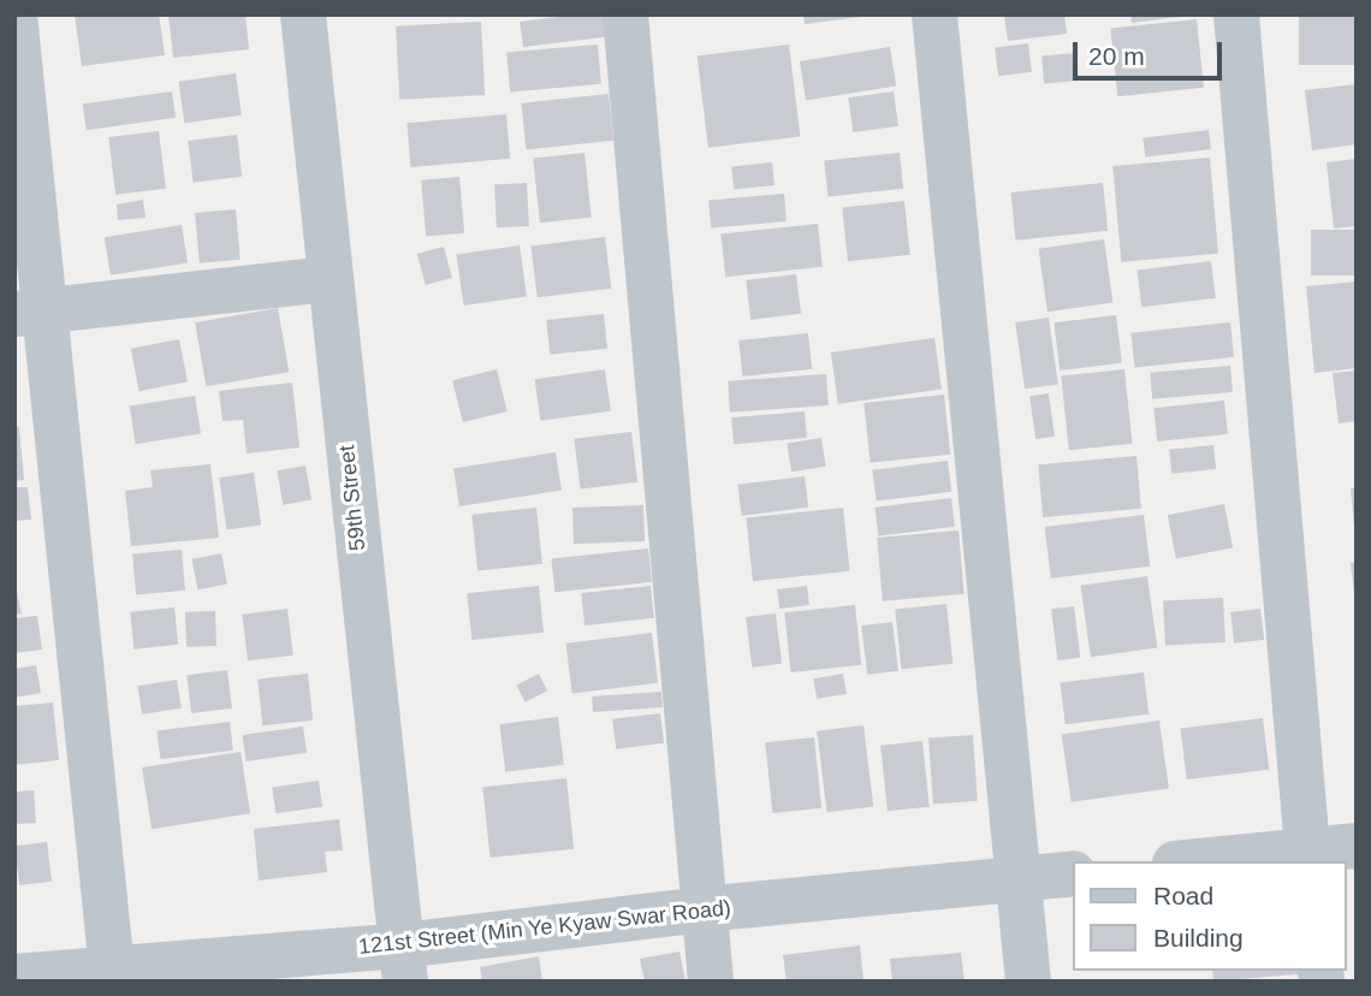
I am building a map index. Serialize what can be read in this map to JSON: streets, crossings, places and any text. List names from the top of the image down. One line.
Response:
{"streets":{"street":["59th Street","121st Street (Min Ye Kyaw Swar Road)"]},"crossings":[["59th Street","121st Street (Min Ye Kyaw Swar Road)"]],"legend":["Road","Building"],"scale_bar":"20 m"}
